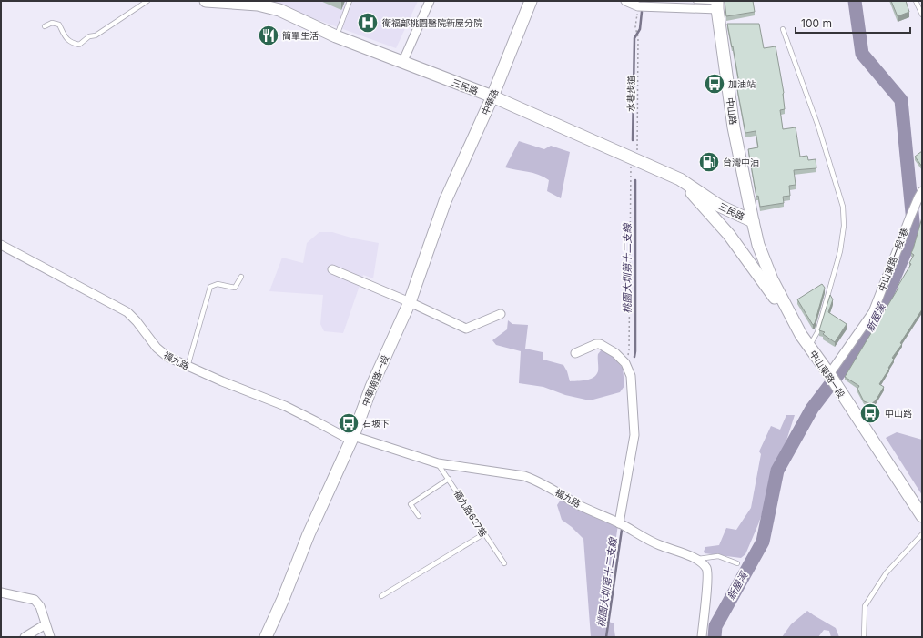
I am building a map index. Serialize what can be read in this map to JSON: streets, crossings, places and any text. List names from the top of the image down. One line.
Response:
{"streets":{"main road":["三民路","中華路","中山路","中山東路一段","中華南路一段"],"street":["中山東路一段1巷","福九路"],"lane":["福九路627巷"],"path":["水巷步道"]},"crossings":[["三民路","水巷步道"],["三民路","中華路"],["三民路","中山路"],["三民路","中山東路一段"],["中華路","中華南路一段"],["中山路","中山東路一段"],["中山東路一段1巷","中山東路一段"],["福九路","中華南路一段"],["福九路","福九路627巷"]],"water":["桃園大圳第十二支線","新屋溪"],"places":{"hospital":["衛福部桃園醫院新屋分院"],"restaurant":["簡單生活"],"bus stop":["加油站","中山路","石坡下"],"fuel station":["台灣中油"]},"scale_bar":"100 m"}
